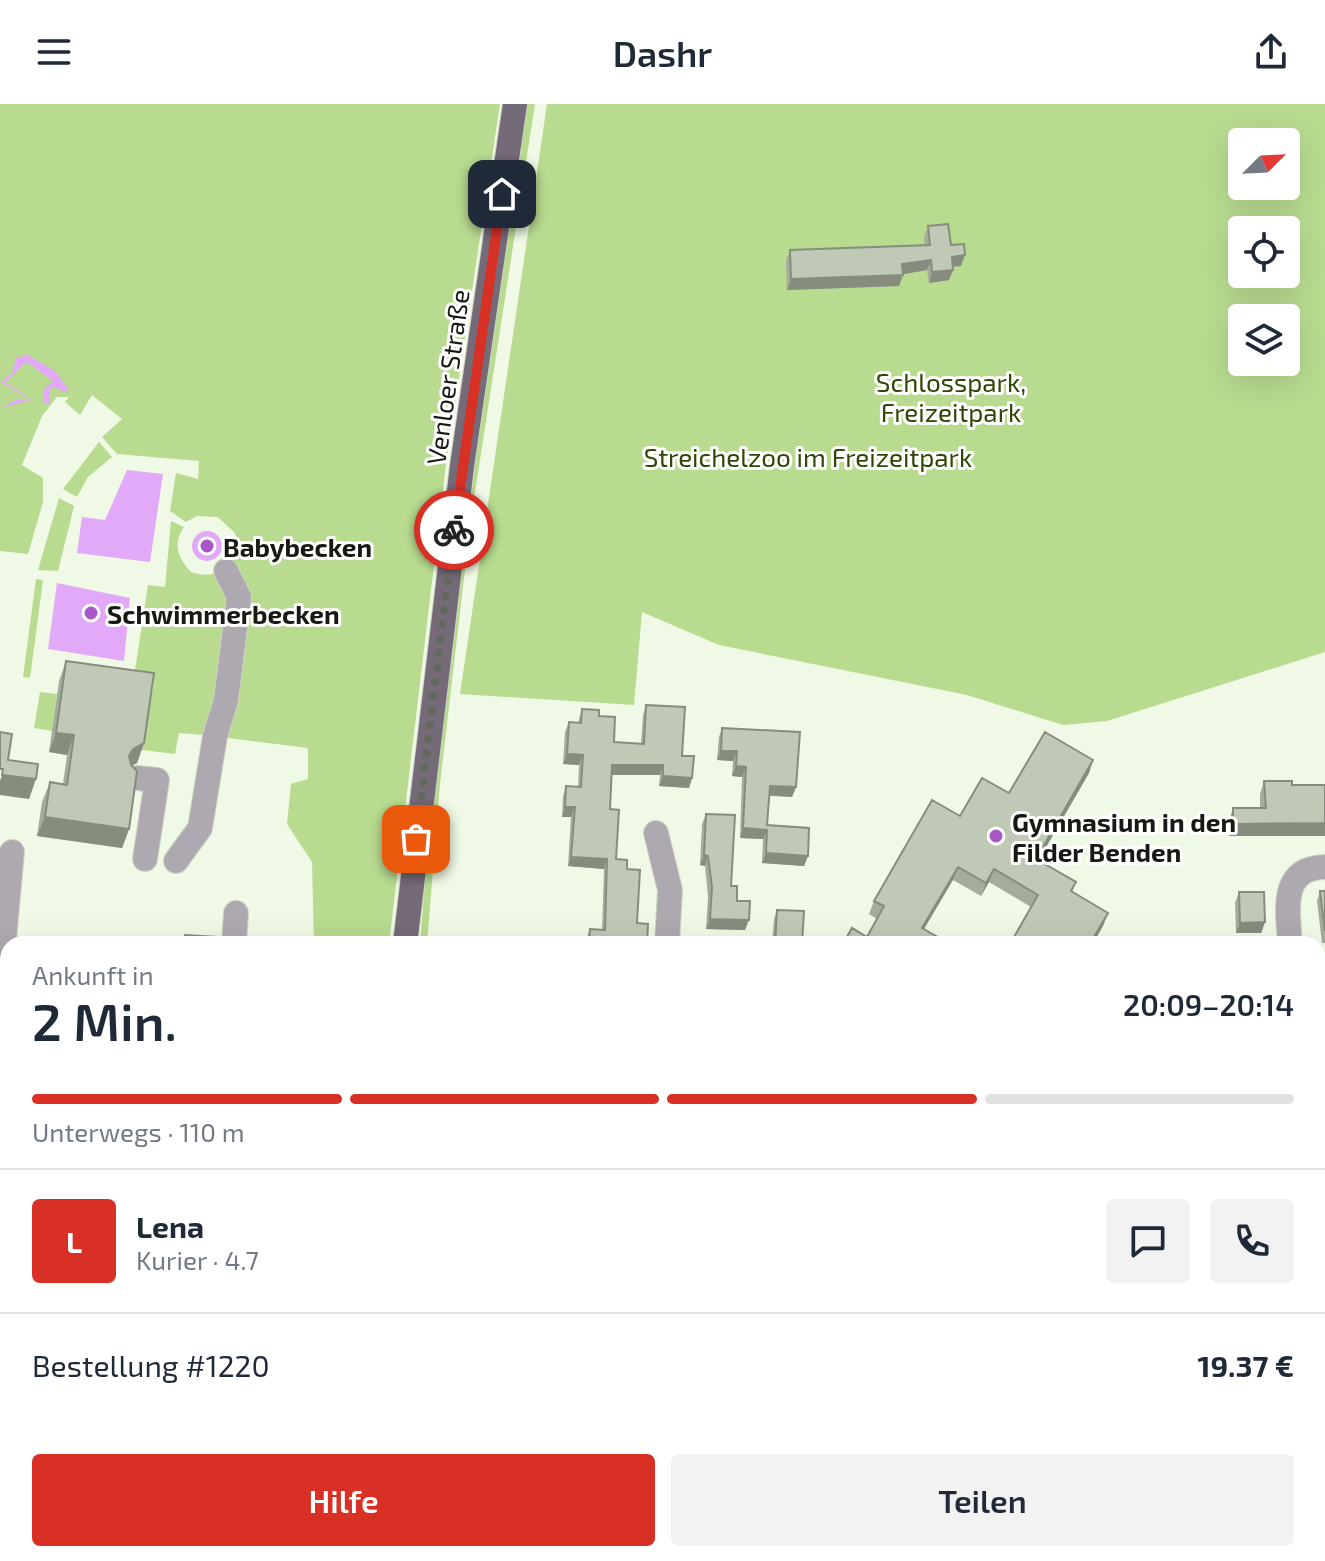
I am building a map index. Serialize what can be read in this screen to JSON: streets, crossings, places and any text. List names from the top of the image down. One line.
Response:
{"streets":{"main road":["Venloer Straße"]},"parks":["Schlosspark, Freizeitpark","Streichelzoo im Freizeitpark"],"places":["Babybecken","Schwimmerbecken","Gymnasium in den Filder Benden"],"north":"top right","page":{"header":"Dashr","heading":["2 Min.","Ankunft in","20:09–20:14"],"panel":["Lena","Kurier · 4.7","Bestellung #1220","19.37 €"],"bar":"Unterwegs · 110 m","round":"L","buttons":["Hilfe","Teilen"]}}
